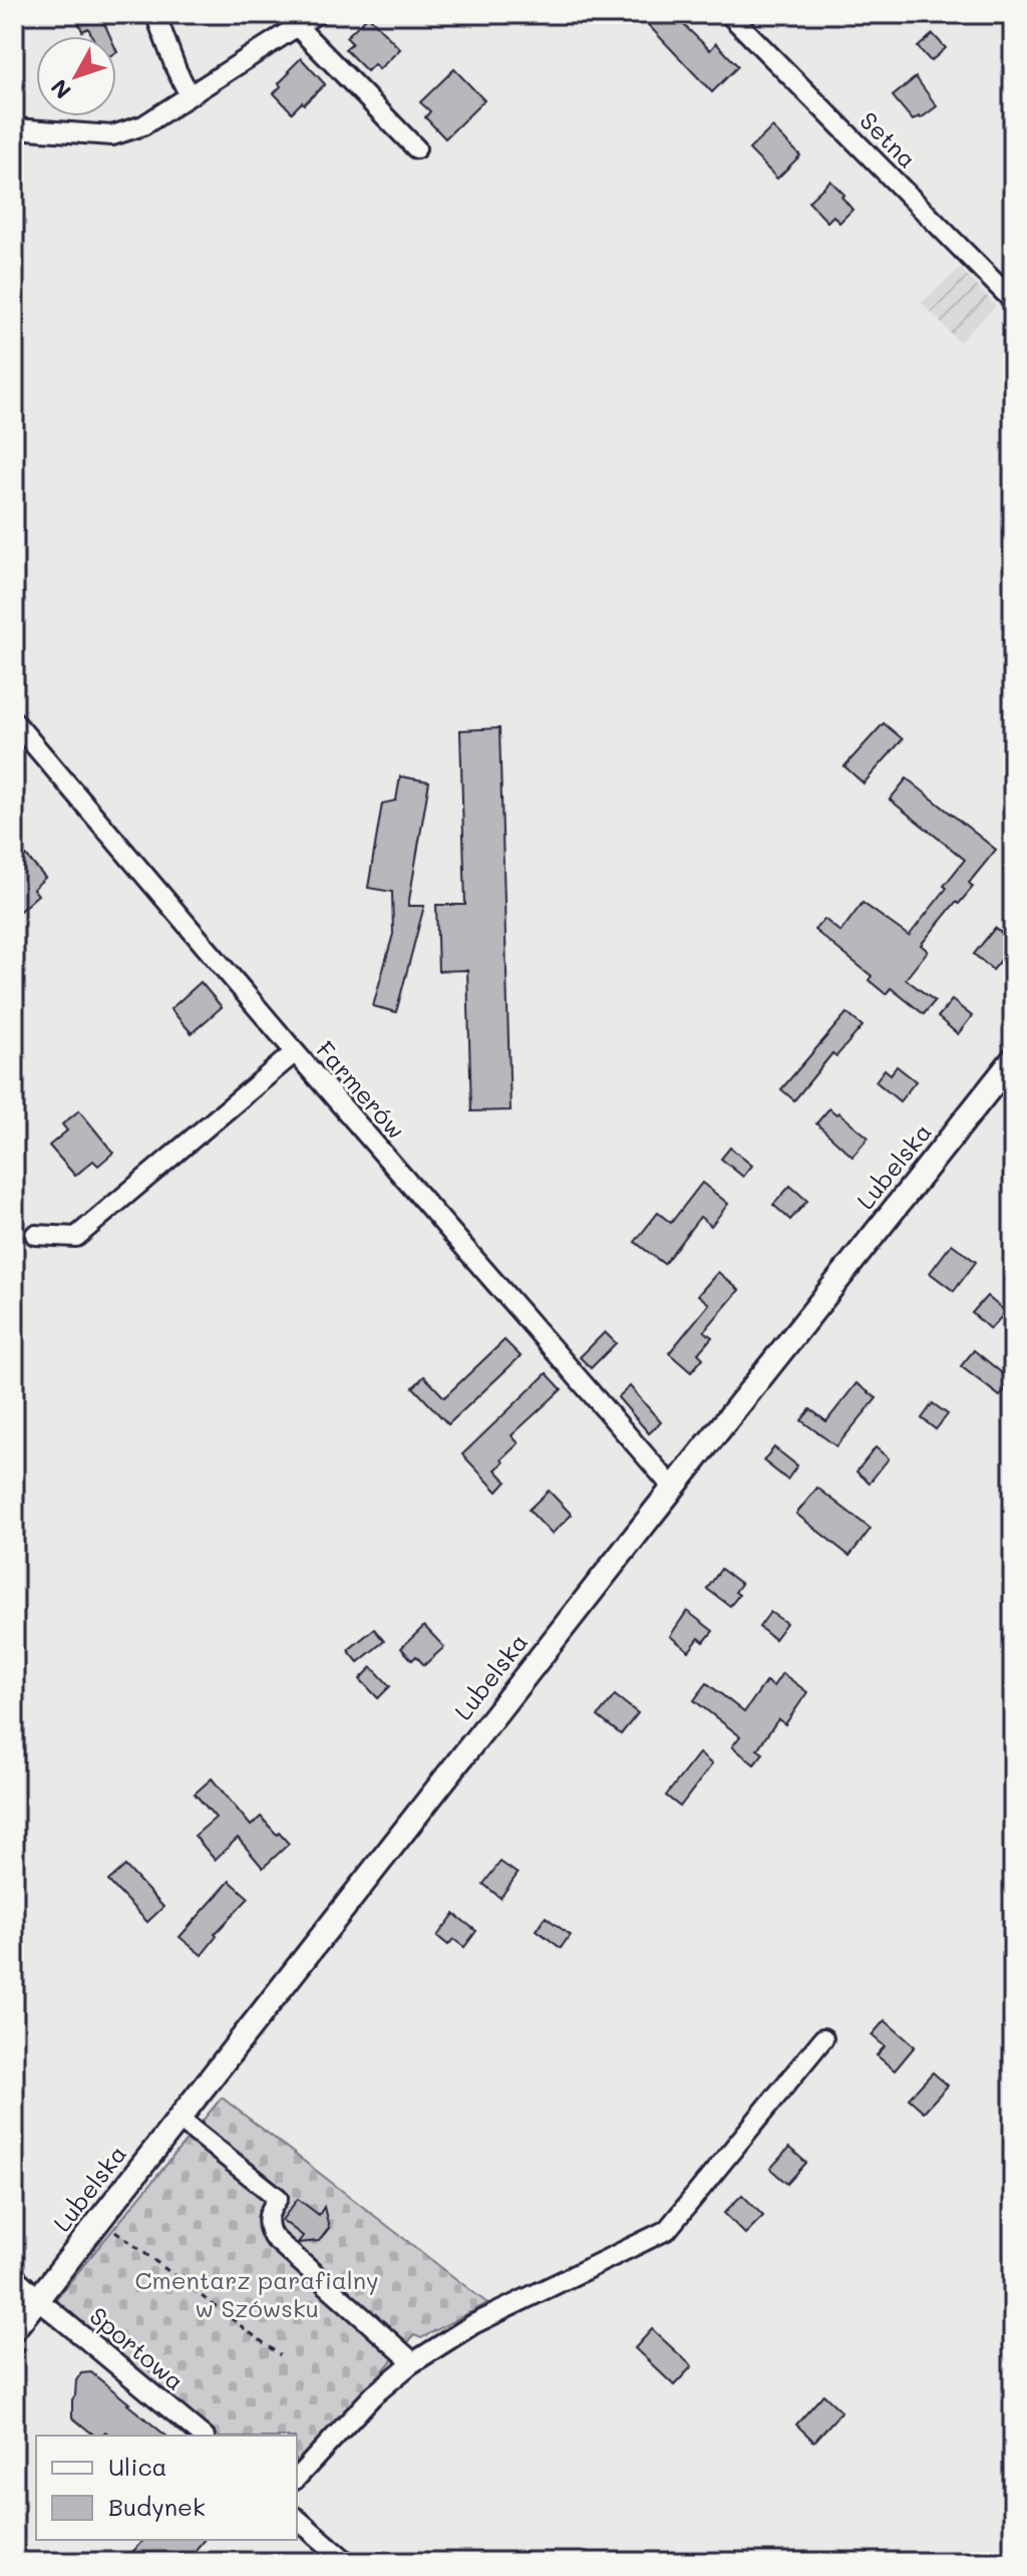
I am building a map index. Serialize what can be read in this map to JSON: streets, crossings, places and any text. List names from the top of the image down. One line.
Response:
{"streets":{"main road":["Lubelska"],"street":["Setna","Farmerów","Sportowa"]},"crossings":[["Farmerów","Lubelska"],["Lubelska","Sportowa"]],"parks":["Cmentarz parafialny w Szówsku"],"legend":["Ulica","Budynek"],"north":"bottom left"}
